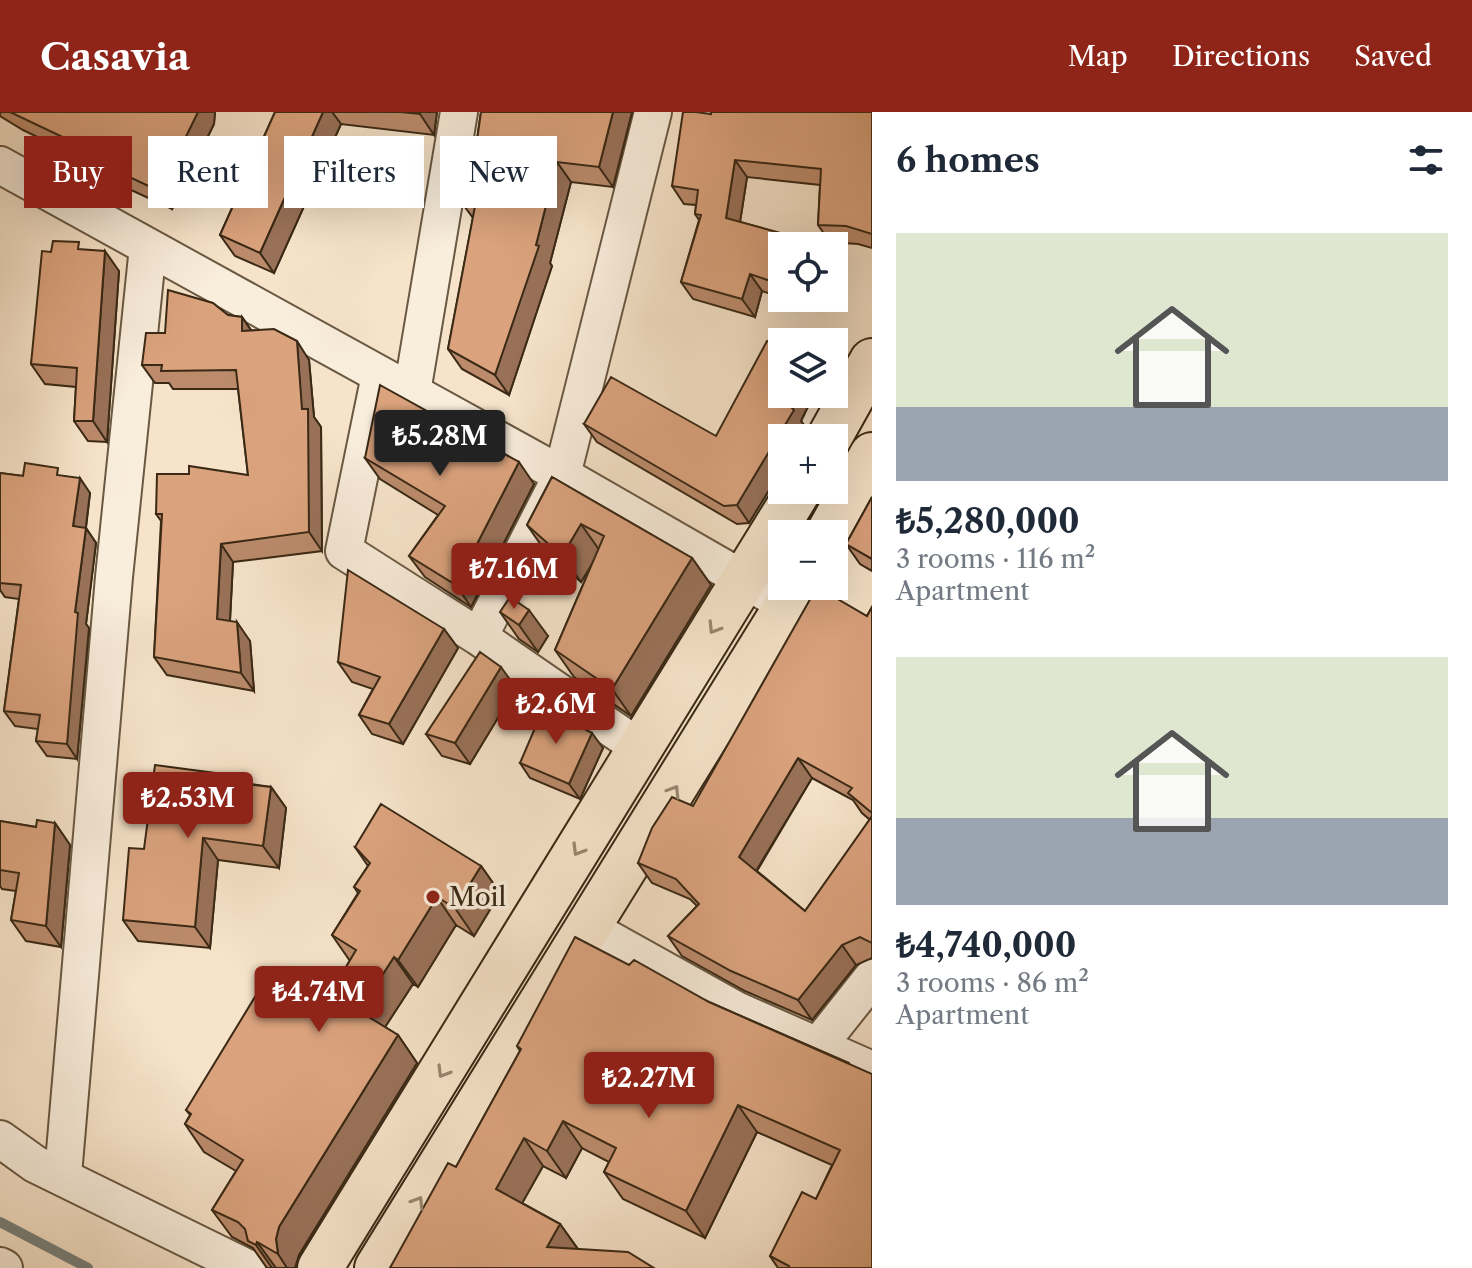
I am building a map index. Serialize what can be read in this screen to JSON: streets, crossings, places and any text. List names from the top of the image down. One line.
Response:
{"places":["Moil"],"page":{"header":"Casavia","nav":["Map","Directions","Saved"],"heading":"6 homes","chip":["Buy","Rent","Filters","New"],"list":[{"name":"₺5,280,000","note":"3 rooms · 116 m² · Apartment"},{"name":"₺4,740,000","note":"3 rooms · 86 m² · Apartment"}],"map_buttons":["+","−"],"price":["₺5.28M","₺7.16M","₺2.6M","₺2.53M","₺4.74M","₺2.27M"]}}
